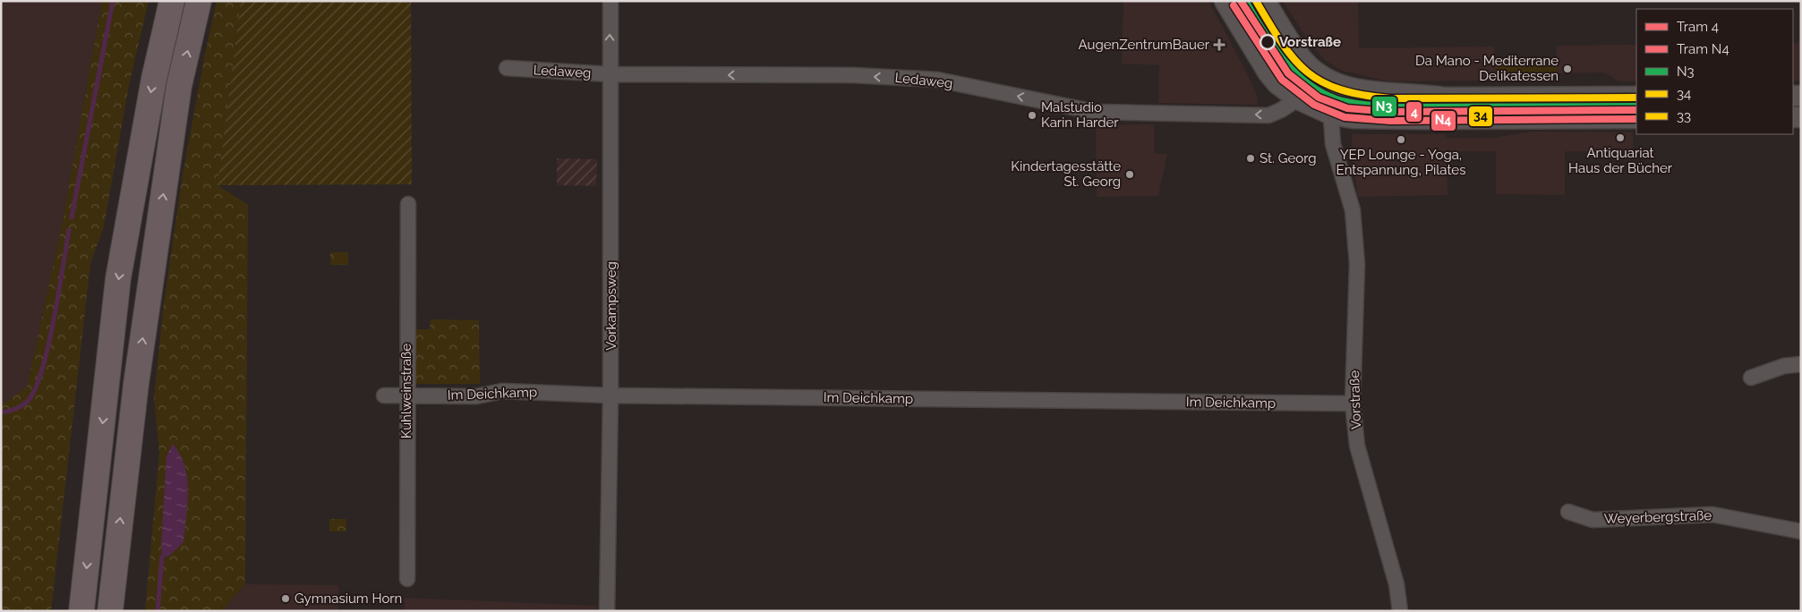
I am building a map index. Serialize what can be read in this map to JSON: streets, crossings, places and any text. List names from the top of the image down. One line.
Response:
{"streets":{"street":["Ledaweg","Vorkampsweg","Kuhlweinstraße","Im Deichkamp","Vorstraße","Weyerbergstraße"]},"crossings":[["Ledaweg","Vorkampsweg"],["Ledaweg","Vorstraße"],["Vorkampsweg","Im Deichkamp"],["Kuhlweinstraße","Im Deichkamp"],["Im Deichkamp","Vorstraße"]],"one_way":["Ledaweg"],"places":{"other":["Vorstraße","Da Mano - Mediterrane Delikatessen","Malstudio Karin Harder","Antiquariat Haus der Bücher","YEP Lounge - Yoga, Entspannung, Pilates","St. Georg","Kindertagesstätte St. Georg","Gymnasium Horn"],"health":["AugenZentrumBauer"]},"lines":["tram line 4","transit line N3","transit line 33","tram line N4","transit line 34"],"legend":["Tram 4","Tram N4","N3","34","33"]}
